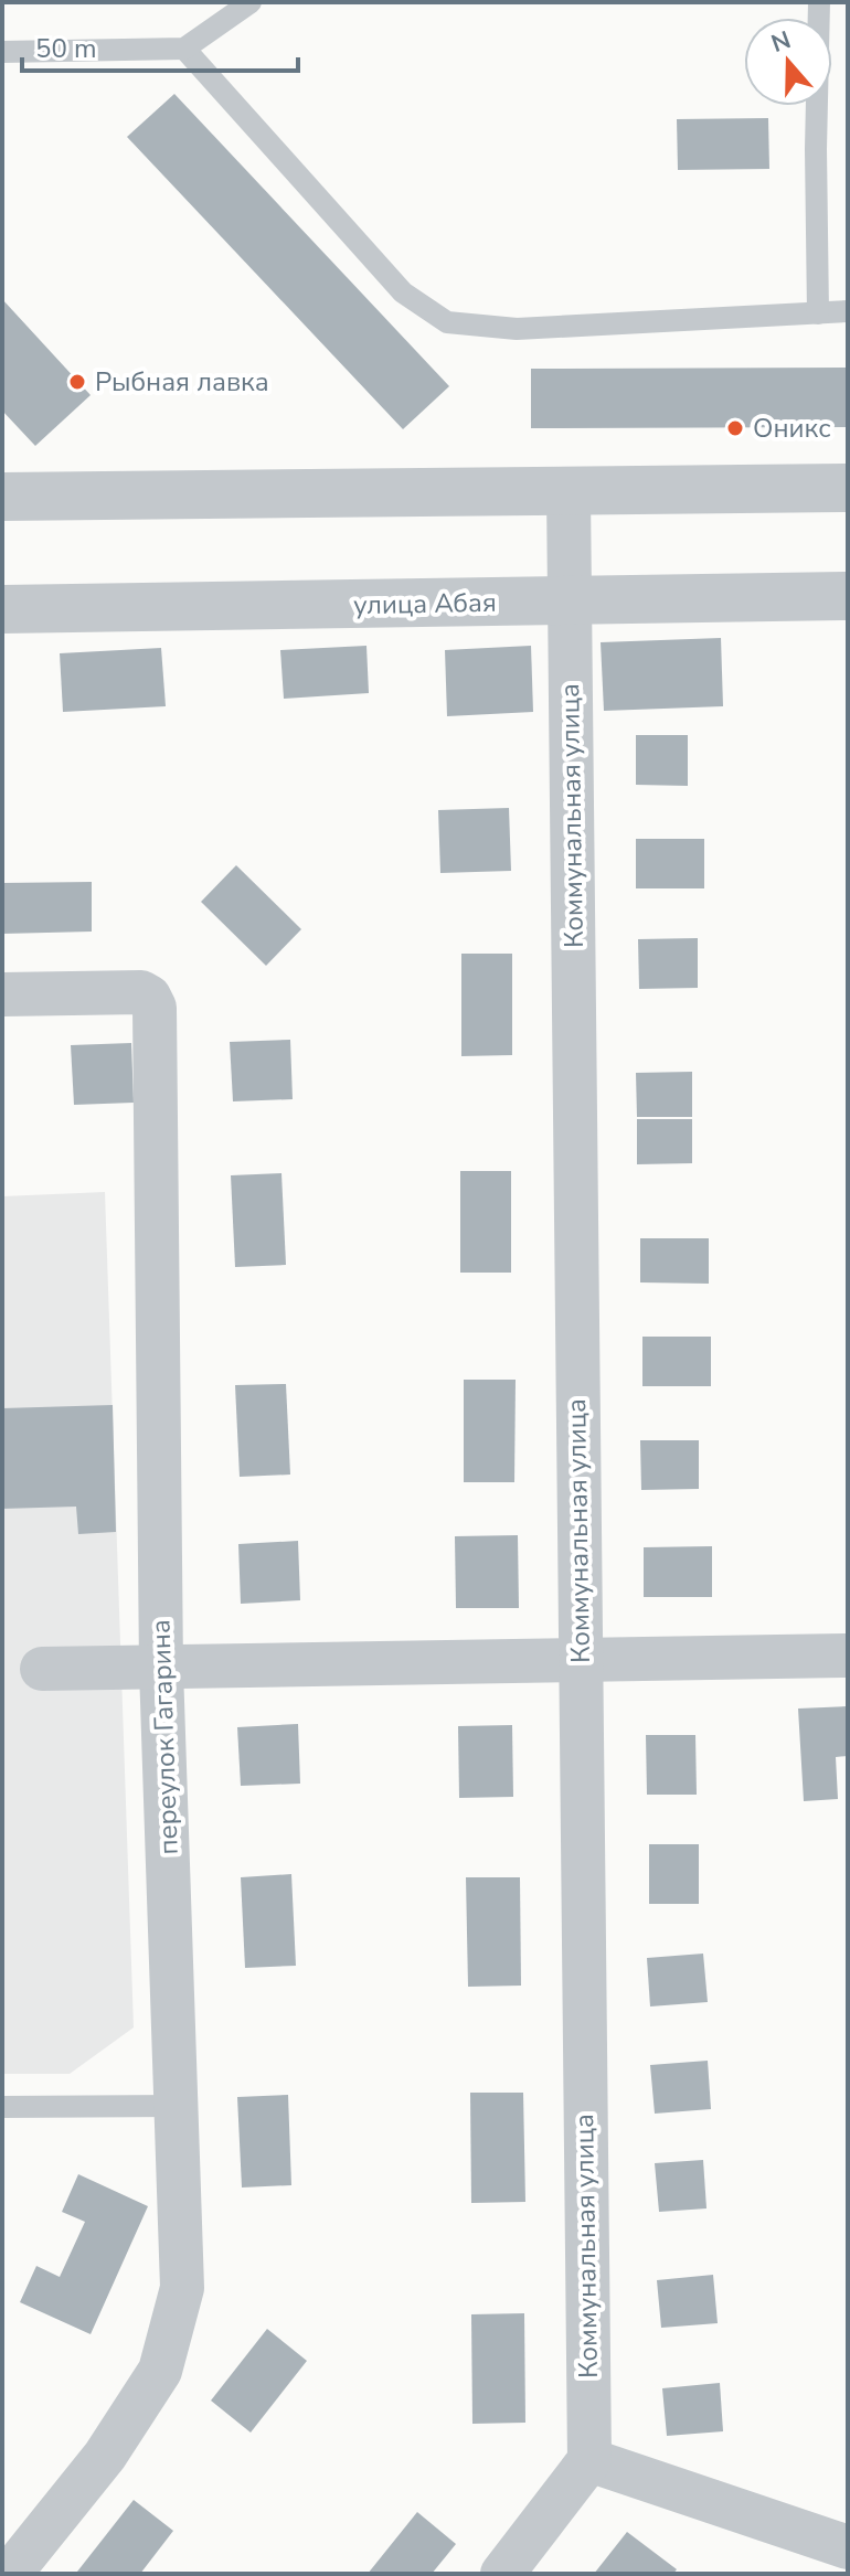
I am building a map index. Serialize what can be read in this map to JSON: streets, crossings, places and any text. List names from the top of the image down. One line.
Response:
{"streets":{"street":["улица Абая","Коммунальная улица","переулок Гагарина"]},"crossings":[["улица Абая","Коммунальная улица"]],"places":["Рыбная лавка","Оникс"],"scale_bar":"50 m","north":"top"}
